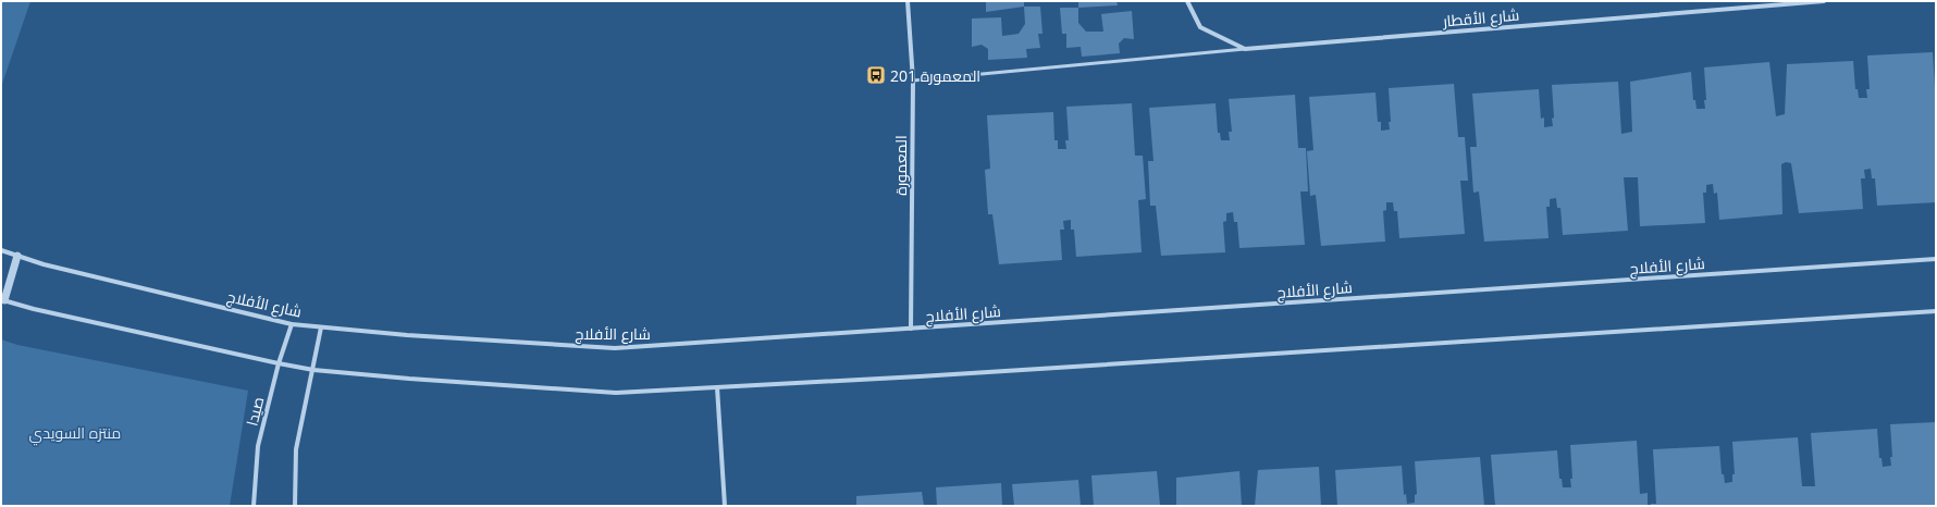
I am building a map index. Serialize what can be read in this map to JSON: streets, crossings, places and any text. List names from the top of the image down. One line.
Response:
{"streets":{"street":["شارع الأقطار","المعمورة","شارع الأفلاج","صيدا"]},"crossings":[["المعمورة","شارع الأفلاج"],["شارع الأفلاج","صيدا"]],"parks":["منتزه السويدي"],"places":{"bus stop":["المعمورة 201"]}}
